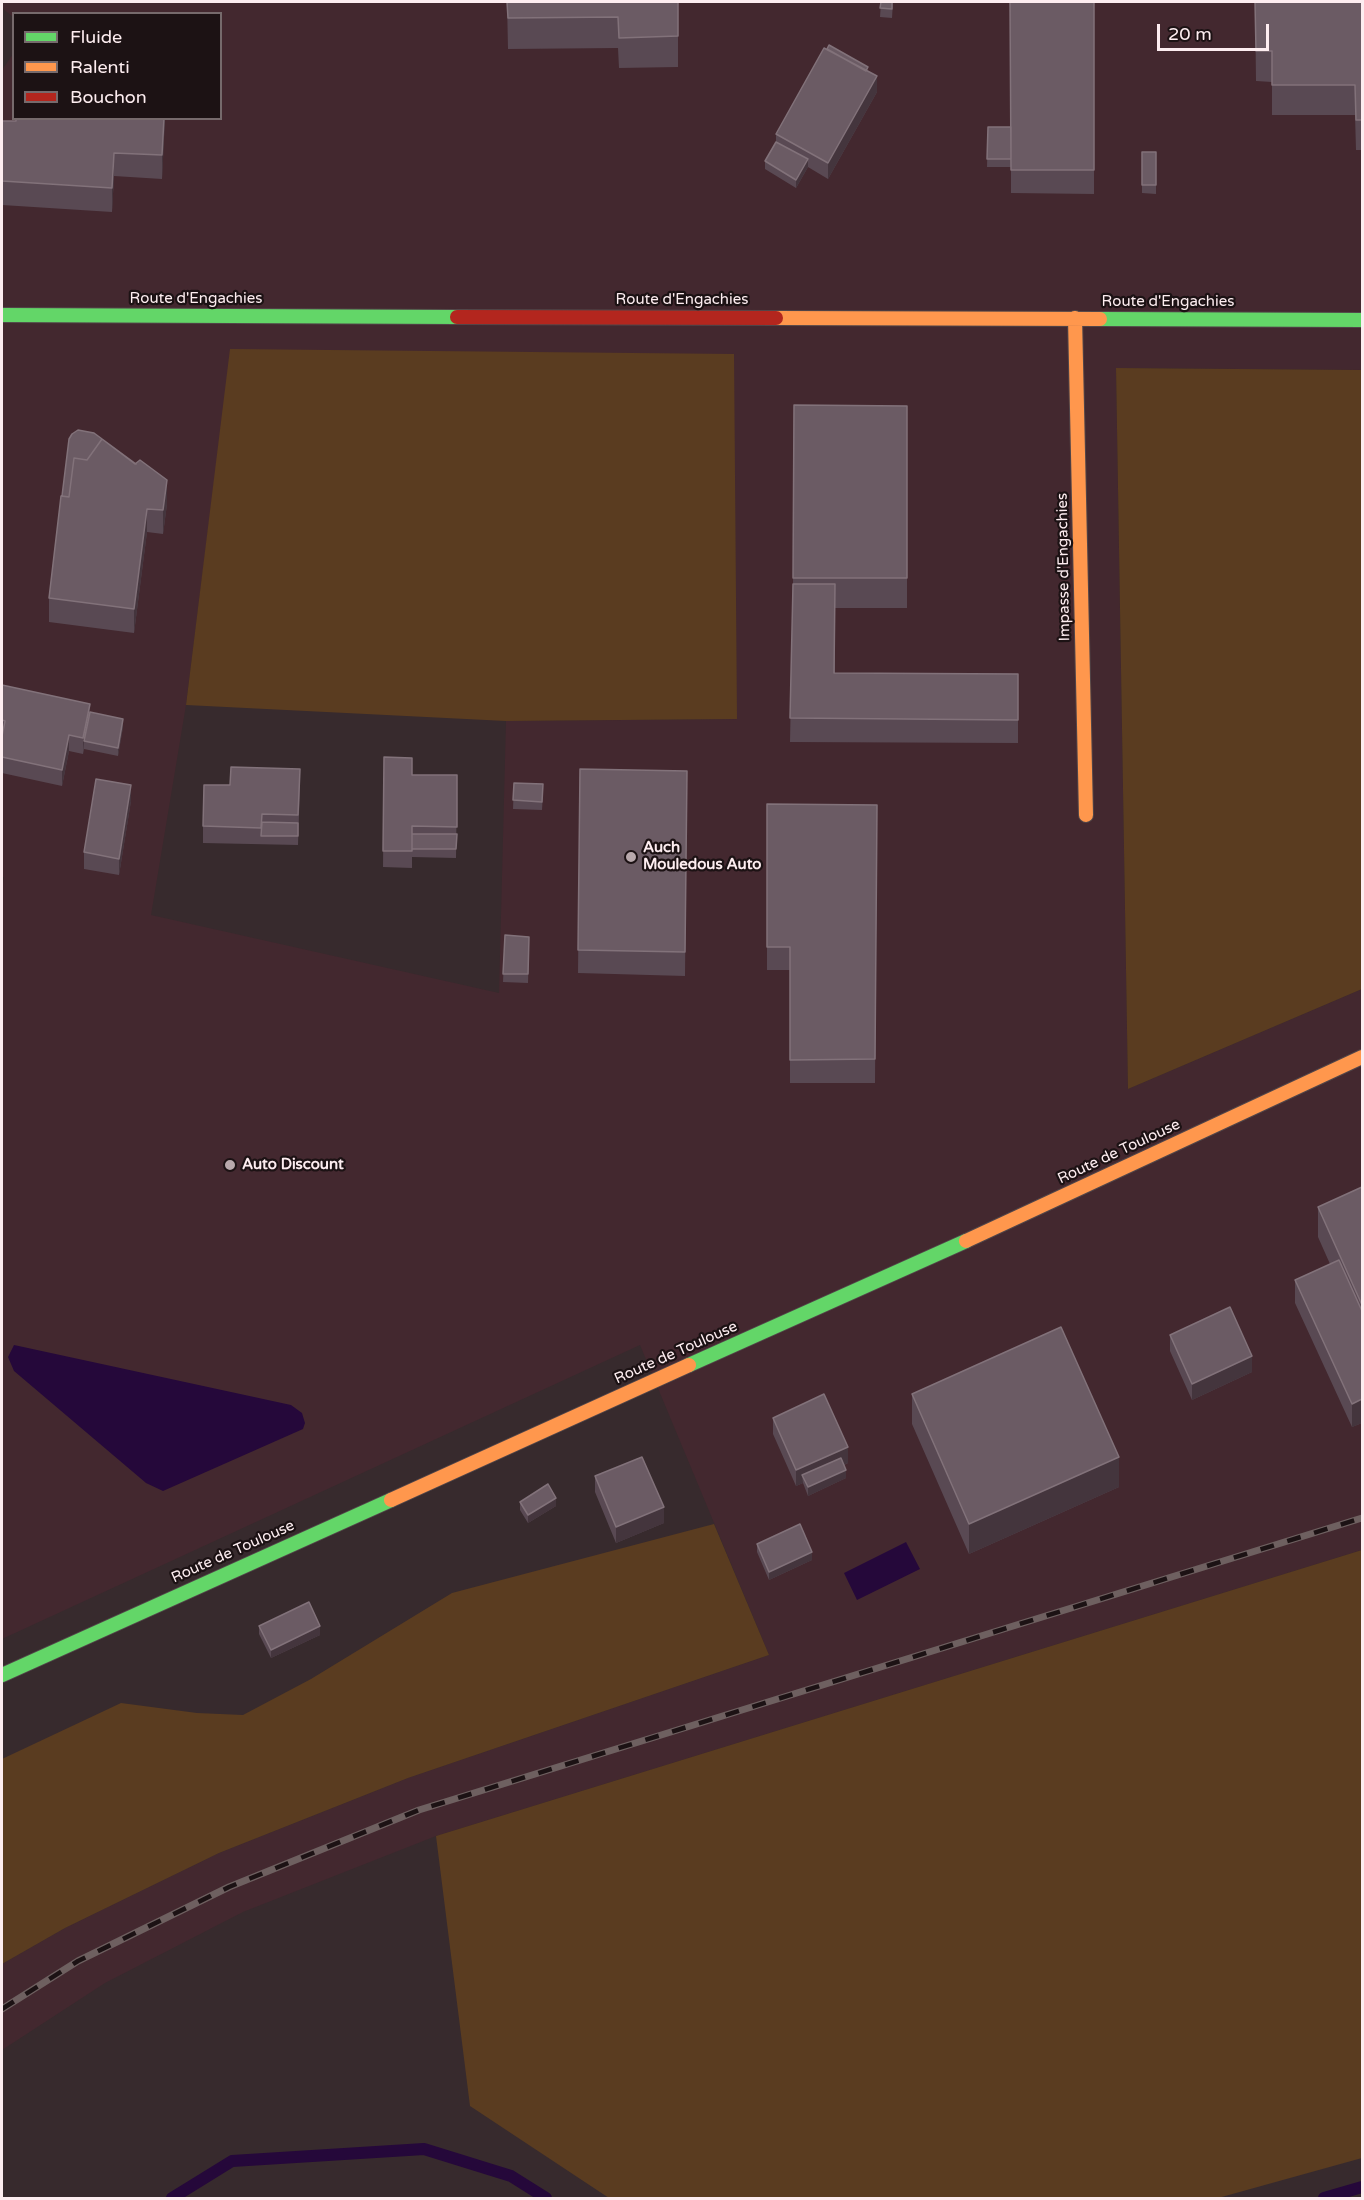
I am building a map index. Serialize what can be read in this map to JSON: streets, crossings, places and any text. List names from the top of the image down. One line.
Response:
{"streets":{"street":["Route d'Engachies","Impasse d'Engachies","Route de Toulouse"]},"crossings":[["Route d'Engachies","Impasse d'Engachies"]],"places":["Auch Mouledous Auto","Auto Discount"],"legend":["Fluide","Ralenti","Bouchon"],"scale_bar":"20 m"}
